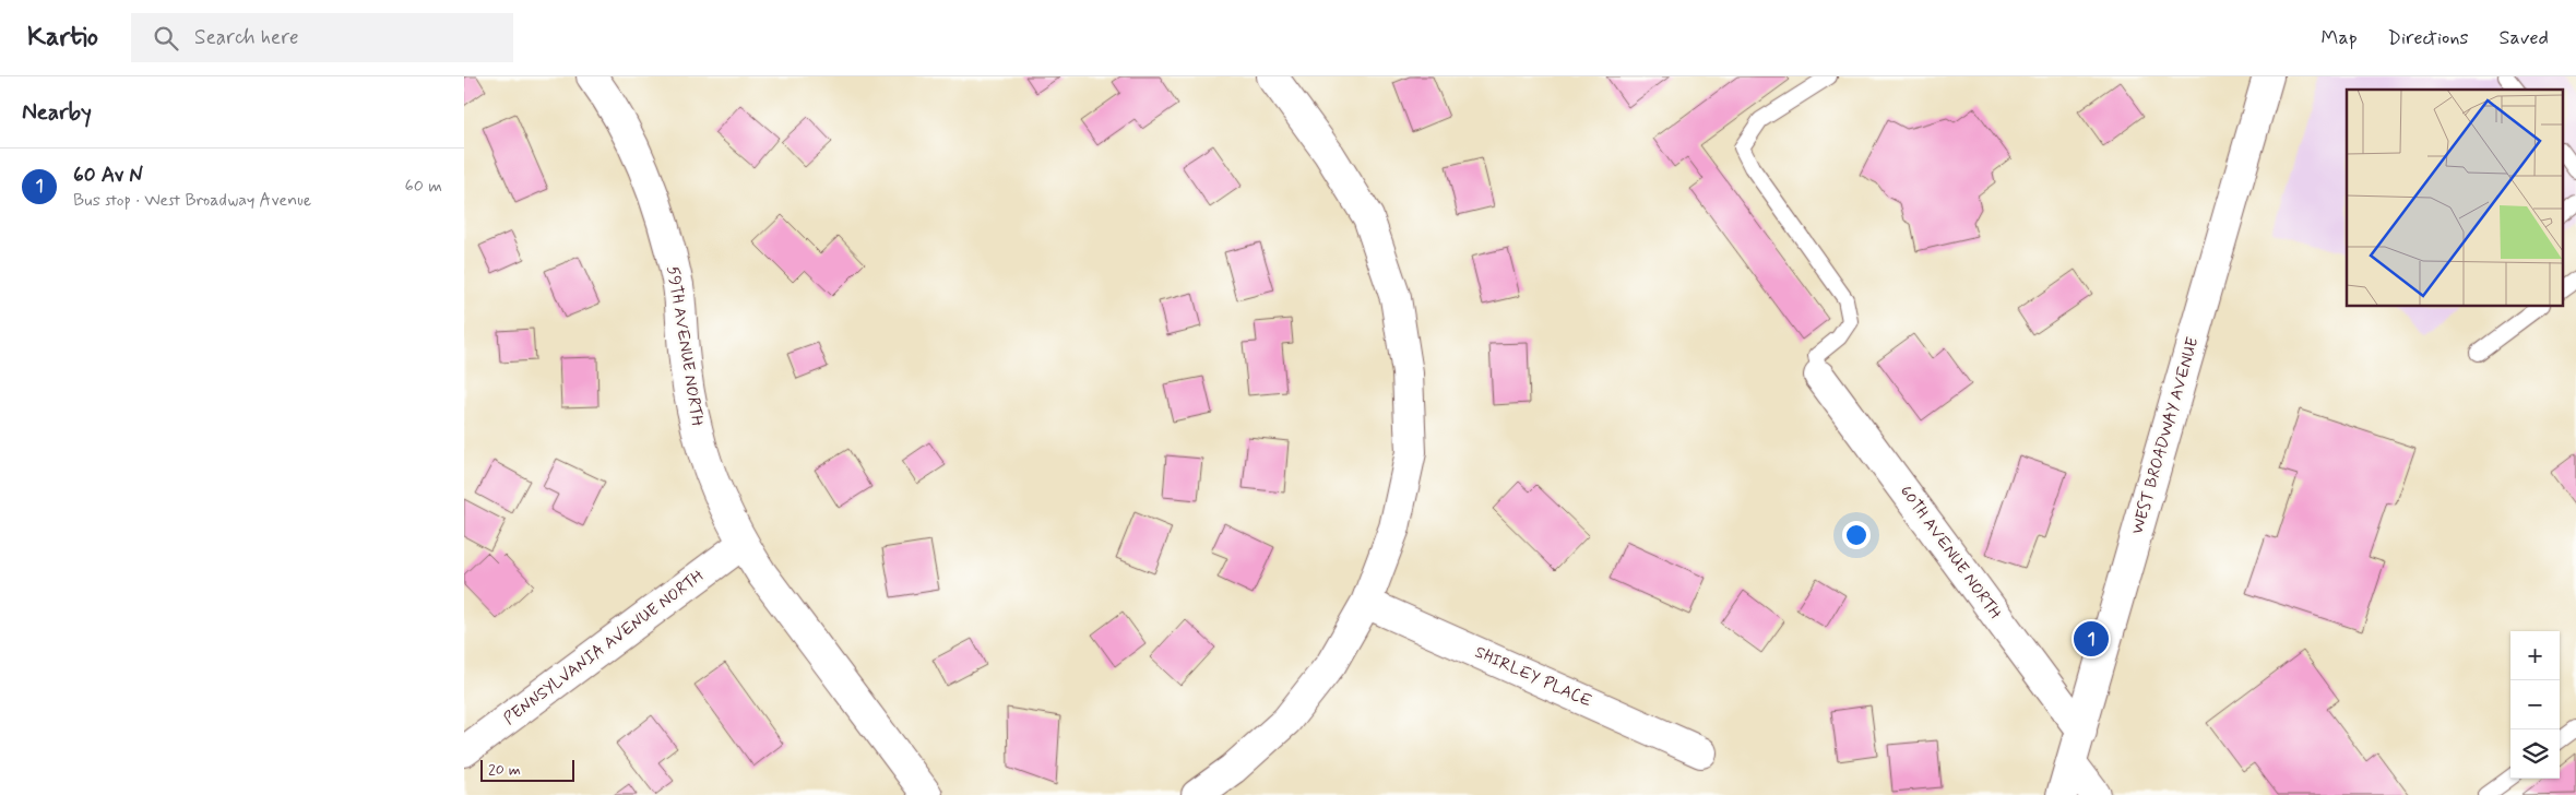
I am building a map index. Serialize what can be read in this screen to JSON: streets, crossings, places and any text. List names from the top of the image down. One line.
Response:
{"streets":{"street":["59TH AVENUE NORTH","WEST BROADWAY AVENUE","60TH AVENUE NORTH","PENNSYLVANIA AVENUE NORTH","SHIRLEY PLACE"]},"crossings":[["59TH AVENUE NORTH","PENNSYLVANIA AVENUE NORTH"],["WEST BROADWAY AVENUE","60TH AVENUE NORTH"]],"scale_bar":"20 m","page":{"header":"Kartio","search":"Search here","nav":["Map","Directions","Saved"],"heading":"Nearby","list":[{"mark":"1","name":"60 Av N","note":"Bus stop · West Broadway Avenue","value":"60 m"}],"pins":"1","map_buttons":["+","−"],"scale":"20 m"}}
